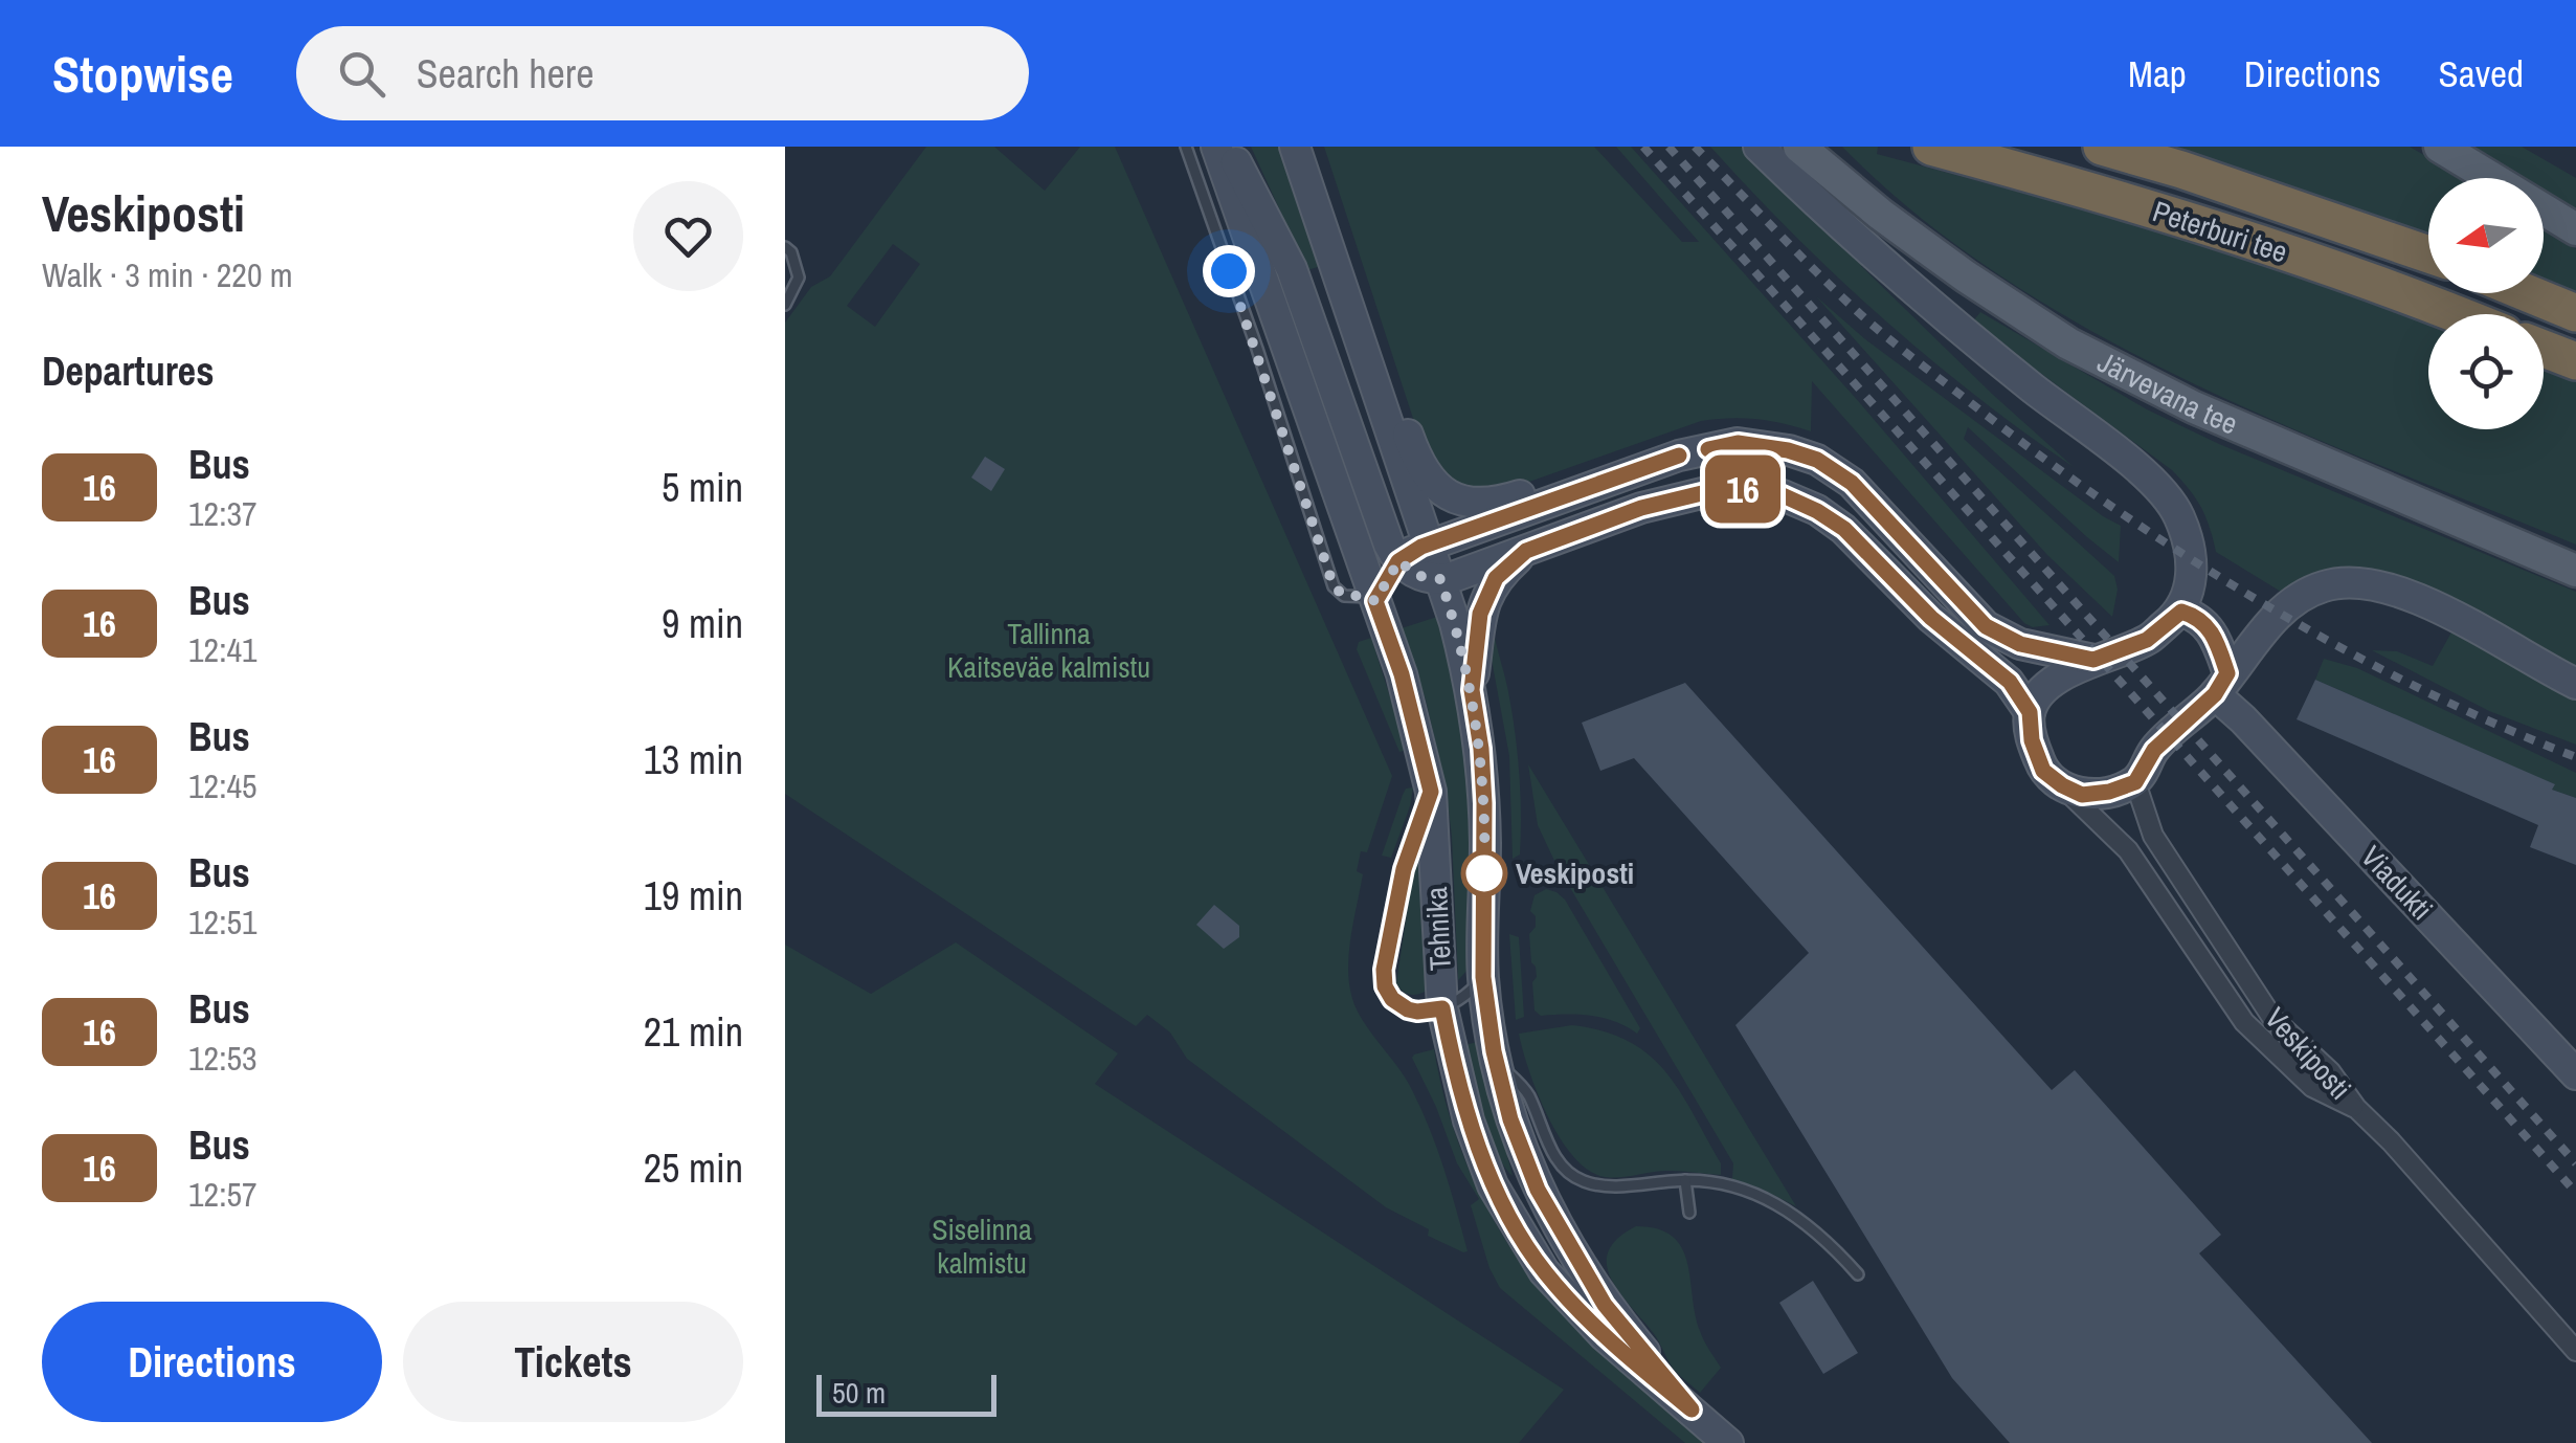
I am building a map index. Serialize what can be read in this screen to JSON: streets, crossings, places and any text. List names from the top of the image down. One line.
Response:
{"streets":{"highway":["Peterburi tee"],"main road":["Järvevana tee"],"street":["Viadukti","Tehnika","Veskiposti"]},"parks":["Tallinna Kaitseväe kalmistu","Siselinna kalmistu"],"places":["Veskiposti"],"lines":["bus line 16"],"scale_bar":"50 m","north":"left","page":{"header":"Stopwise","search":"Search here","nav":["Map","Directions","Saved"],"heading":[["Veskiposti","Walk · 3 min · 220 m"],"Departures"],"on_map":"16","list":[{"mark":"16","name":"Bus","note":"12:37","value":"5 min"},{"mark":"16","name":"Bus","note":"12:41","value":"9 min"},{"mark":"16","name":"Bus","note":"12:45","value":"13 min"},{"mark":"16","name":"Bus","note":"12:51","value":"19 min"},{"mark":"16","name":"Bus","note":"12:53","value":"21 min"},{"mark":"16","name":"Bus","note":"12:57","value":"25 min"}],"buttons":["Directions","Tickets"],"scale":"50 m"}}
